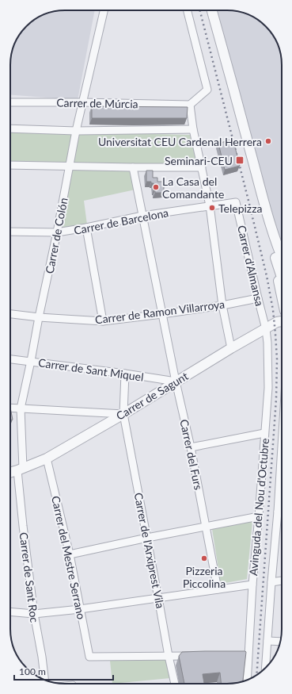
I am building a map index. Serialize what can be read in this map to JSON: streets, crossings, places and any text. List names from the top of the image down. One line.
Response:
{"streets":{"street":["Carrer de Múrcia","Carrer de Barcelona","Carrer de Colón","Carrer d'Almansa","Carrer de Ramon Villarroya","Carrer de Sant Miquel","Carrer de Sagunt","Carrer del Furs","Avinguda del Nou d'Octubre","Carrer de l'Arxiprest Vila","Carrer del Mestre Serrano","Carrer de Sant Roc"]},"crossings":[["Carrer de Múrcia","Carrer de Colón"],["Carrer de Barcelona","Carrer de Colón"],["Carrer de Barcelona","Carrer d'Almansa"],["Carrer de Barcelona","Carrer del Furs"],["Carrer de Colón","Carrer de Ramon Villarroya"],["Carrer de Colón","Carrer de Sant Miquel"],["Carrer de Colón","Carrer de Sagunt"],["Carrer de Colón","Carrer de Sant Roc"],["Carrer d'Almansa","Carrer de Ramon Villarroya"],["Carrer d'Almansa","Carrer de Sagunt"],["Carrer d'Almansa","Avinguda del Nou d'Octubre"],["Carrer de Ramon Villarroya","Carrer del Furs"],["Carrer de Sant Miquel","Carrer de Sagunt"],["Carrer de Sant Miquel","Carrer del Furs"],["Carrer de Sant Miquel","Carrer de l'Arxiprest Vila"],["Carrer de Sagunt","Carrer del Furs"],["Carrer de Sagunt","Avinguda del Nou d'Octubre"],["Carrer de Sagunt","Carrer de l'Arxiprest Vila"],["Carrer de Sagunt","Carrer del Mestre Serrano"],["Carrer de Sagunt","Carrer de Sant Roc"],["Carrer de l'Arxiprest Vila","Carrer del Mestre Serrano"]],"places":{"other":["Universitat CEU Cardenal Herrera","La Casa del Comandante","Telepizza","Pizzeria Piccolina"],"transit":["Seminari-CEU"]},"scale_bar":"100 m"}
